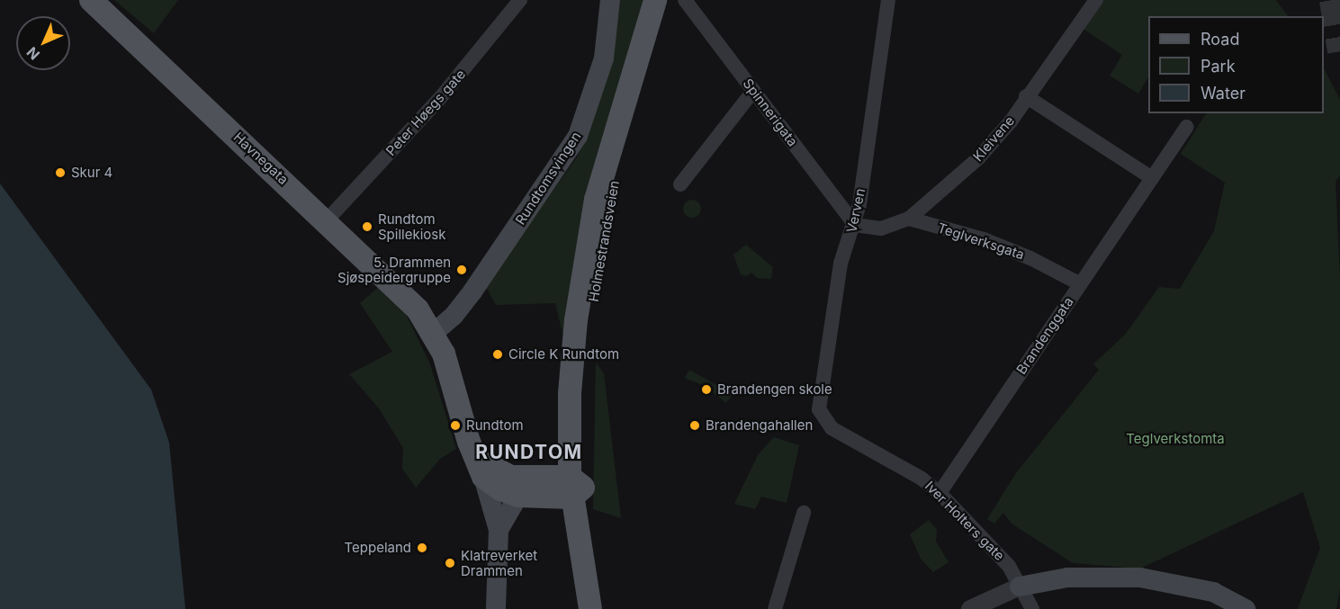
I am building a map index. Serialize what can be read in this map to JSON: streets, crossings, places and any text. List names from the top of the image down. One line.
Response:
{"streets":{"main road":["Havnegata","Rundtomsvingen","Holmestrandsveien"],"street":["Peter Høegs gate","Spinnerigata","Kleivene","Verven","Teglverksgata","Brandenggata","Iver Holters gate"]},"crossings":[["Peter Høegs gate","Havnegata"],["Spinnerigata","Kleivene"],["Spinnerigata","Verven"],["Kleivene","Verven"],["Kleivene","Teglverksgata"],["Havnegata","Rundtomsvingen"],["Verven","Iver Holters gate"],["Teglverksgata","Brandenggata"],["Brandenggata","Iver Holters gate"]],"districts":["RUNDTOM"],"parks":["Teglverkstomta"],"places":["Skur 4","Rundtom Spillekiosk","5. Drammen Sjøspeidergruppe","Circle K Rundtom","Brandengen skole","Rundtom","Brandengahallen","Teppeland","Klatreverket Drammen"],"legend":["Road","Park","Water"],"north":"bottom left"}
